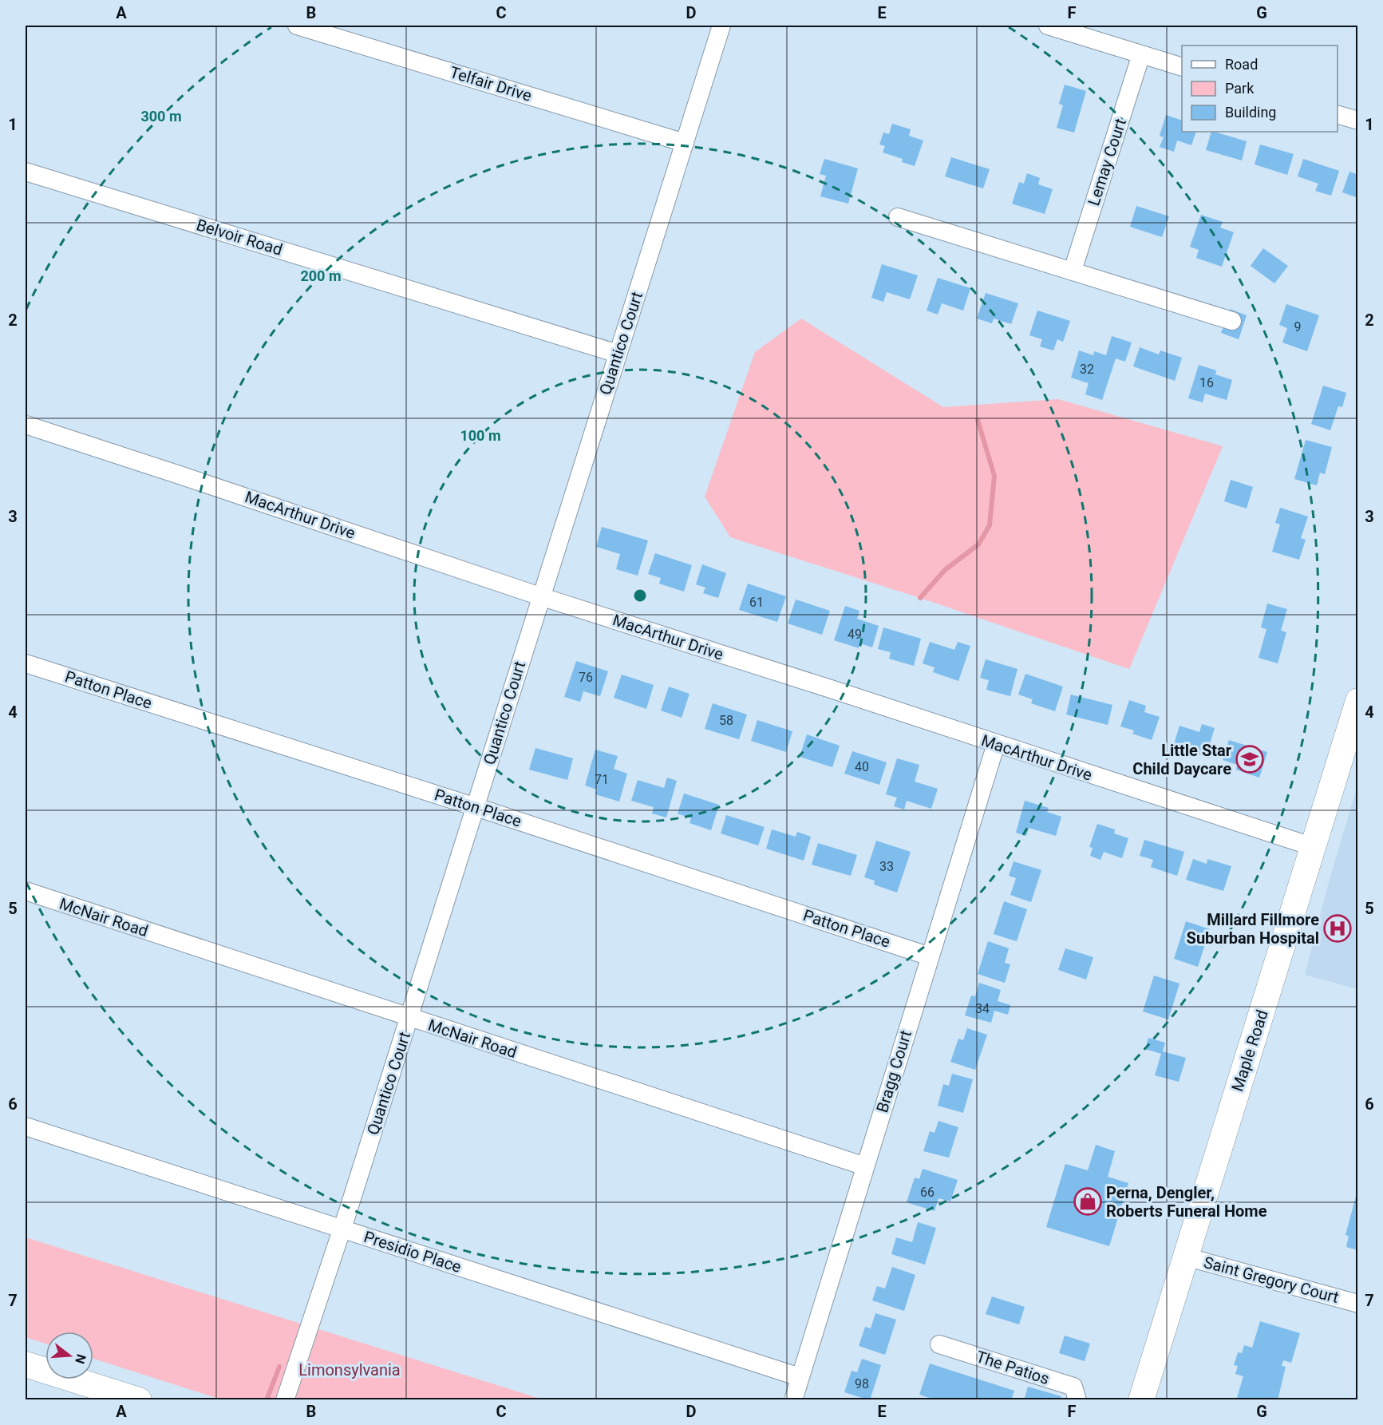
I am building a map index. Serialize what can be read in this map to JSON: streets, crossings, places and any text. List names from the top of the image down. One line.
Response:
{"streets":{"main road":["Maple Road"],"street":["Telfair Drive","Lemay Court","Belvoir Road","Quantico Court","MacArthur Drive","Patton Place","McNair Road","Bragg Court","Presidio Place","Saint Gregory Court","The Patios"]},"crossings":[["Telfair Drive","Quantico Court"],["Belvoir Road","Quantico Court"],["Quantico Court","MacArthur Drive"],["Quantico Court","Patton Place"],["Quantico Court","McNair Road"],["Quantico Court","Presidio Place"],["MacArthur Drive","Maple Road"],["MacArthur Drive","Bragg Court"],["Patton Place","Bragg Court"],["McNair Road","Bragg Court"],["Maple Road","Saint Gregory Court"],["Bragg Court","Presidio Place"]],"parks":["Limonsylvania"],"places":{"school or university":["Little Star Child Daycare"],"hospital":["Millard Fillmore Suburban Hospital"],"shop":["Perna, Dengler, Roberts Funeral Home"]},"house_numbers":["9","32","16","61","49","76","58","40","71","33","34","66","98"],"legend":["Road","Park","Building"],"north":"right","grid":{"columns":["A","B","C","D","E","F","G"],"rows":["1","2","3","4","5","6","7"]},"rings":["300 m","200 m","100 m"]}
